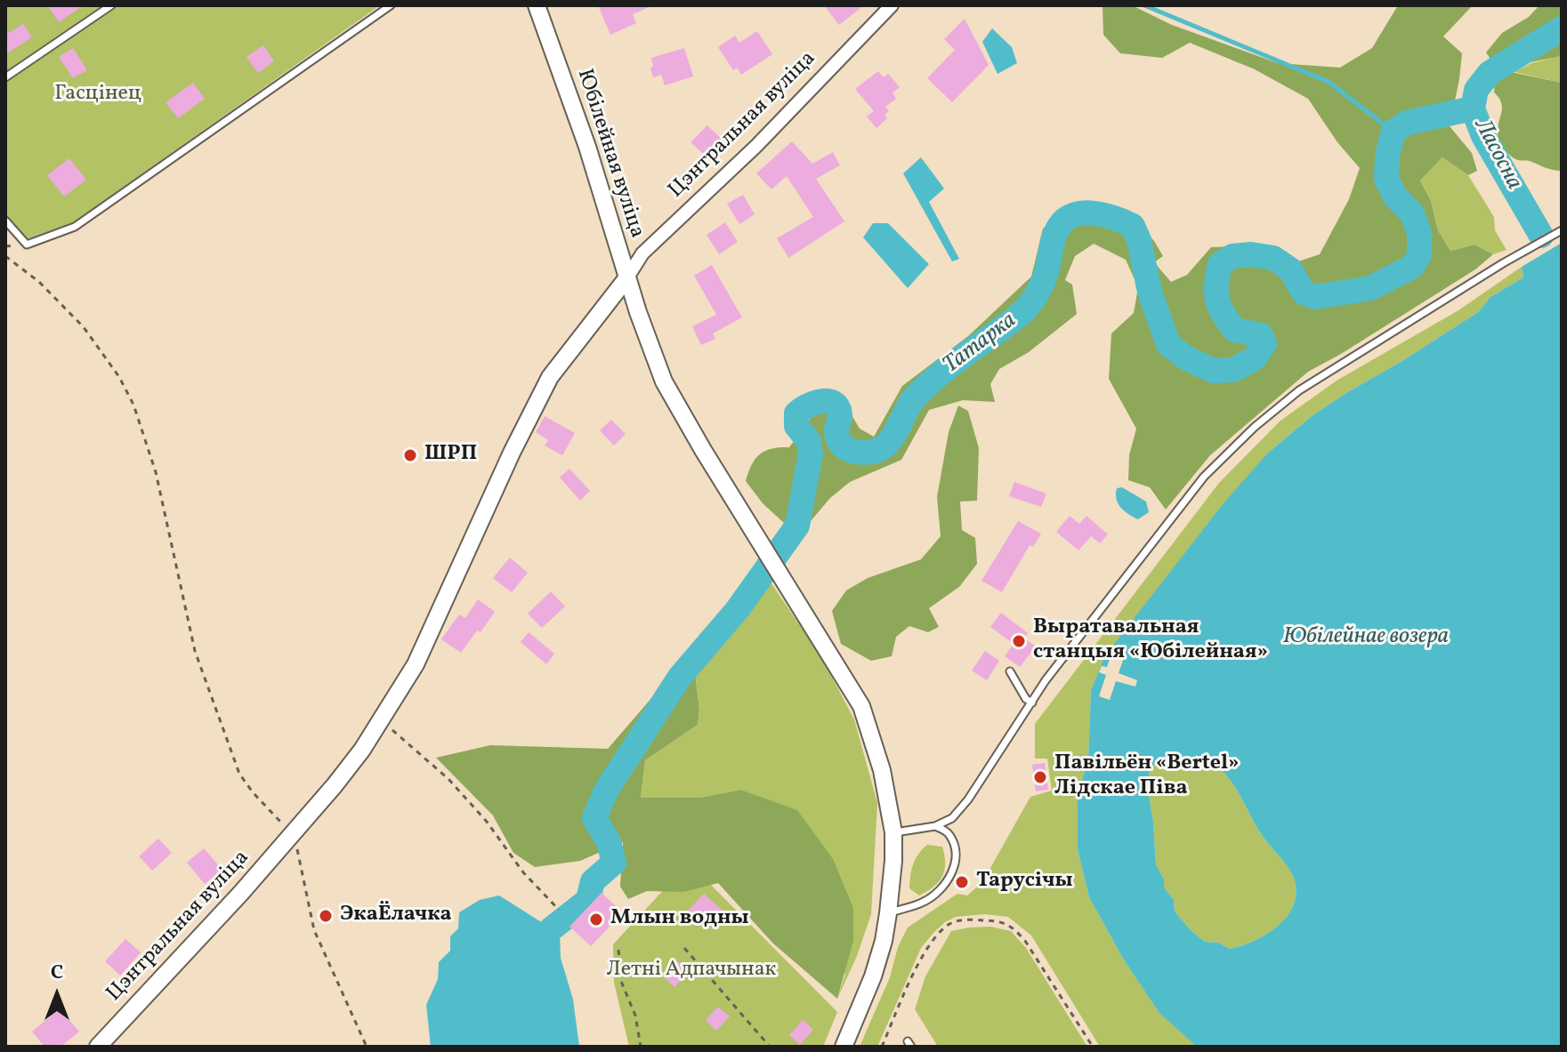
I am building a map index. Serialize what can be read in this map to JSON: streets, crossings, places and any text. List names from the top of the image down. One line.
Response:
{"streets":{"street":["Цэнтральная вуліца","Юбілейная вуліца"]},"crossings":[["Цэнтральная вуліца","Юбілейная вуліца"]],"water":["Ласосна","Татарка","Юбілейнае возера"],"parks":["Гасцінец","Летні Адпачынак"],"places":["ШРП","Выратавальная станцыя «Юбілейная»","Павільён «Bertel» Лідскае Піва","Тарусічы","ЭкаЁлачка","Млын водны"],"north":"top"}
